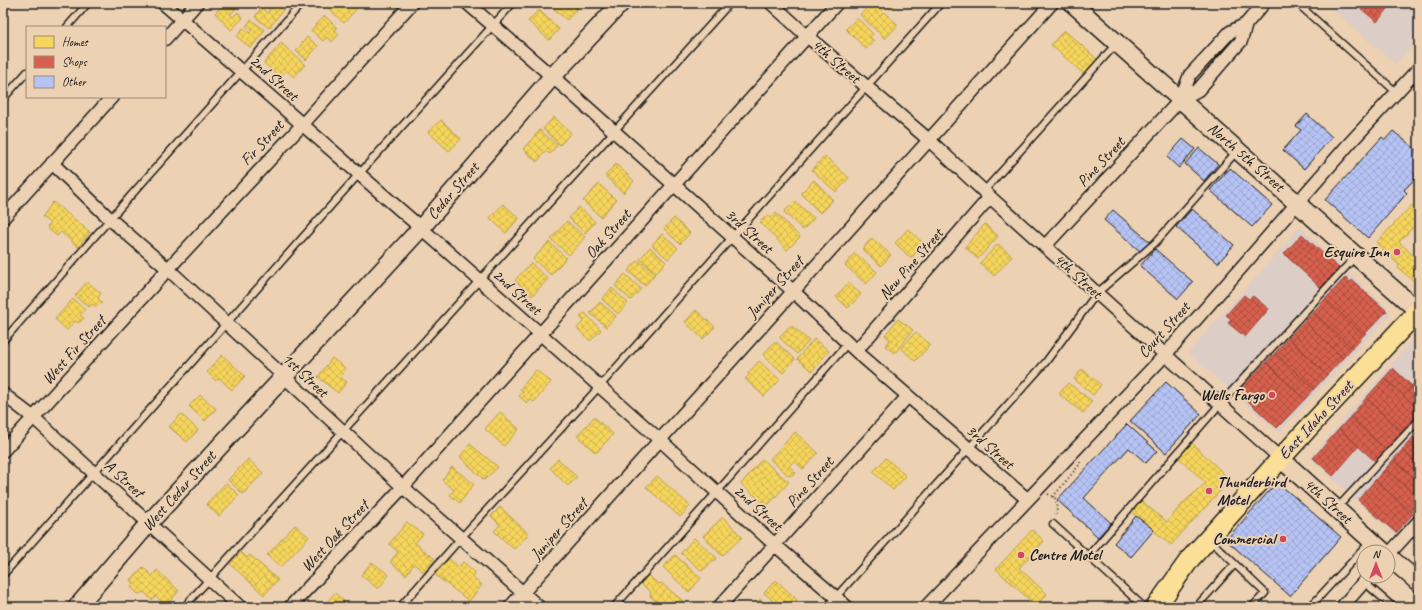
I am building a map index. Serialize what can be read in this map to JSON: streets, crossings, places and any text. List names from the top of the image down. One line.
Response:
{"streets":{"main road":["East Idaho Street"],"street":["4th Street","2nd Street","Fir Street","North 5th Street","Pine Street","Cedar Street","3rd Street","Oak Street","New Pine Street","Juniper Street","Court Street","West Fir Street","1st Street","A Street","West Cedar Street","West Oak Street"]},"crossings":[["4th Street","Pine Street"],["4th Street","Oak Street"],["4th Street","New Pine Street"],["4th Street","Juniper Street"],["4th Street","Court Street"],["4th Street","East Idaho Street"],["2nd Street","Fir Street"],["2nd Street","Pine Street"],["2nd Street","Cedar Street"],["2nd Street","Oak Street"],["2nd Street","Juniper Street"],["Fir Street","West Fir Street"],["Fir Street","1st Street"],["North 5th Street","Pine Street"],["North 5th Street","Court Street"],["North 5th Street","East Idaho Street"],["Pine Street","3rd Street"],["Cedar Street","3rd Street"],["Cedar Street","1st Street"],["Cedar Street","West Cedar Street"],["3rd Street","Oak Street"],["3rd Street","New Pine Street"],["3rd Street","Juniper Street"],["3rd Street","Court Street"],["Oak Street","1st Street"],["Oak Street","West Oak Street"],["Juniper Street","1st Street"],["West Fir Street","1st Street"],["West Fir Street","A Street"],["1st Street","West Cedar Street"],["1st Street","West Oak Street"],["A Street","West Cedar Street"]],"places":["Esquire Inn","Wells Fargo","Thunderbird Motel","Commercial","Centre Motel"],"legend":["Homes","Shops","Other"],"north":"top"}
